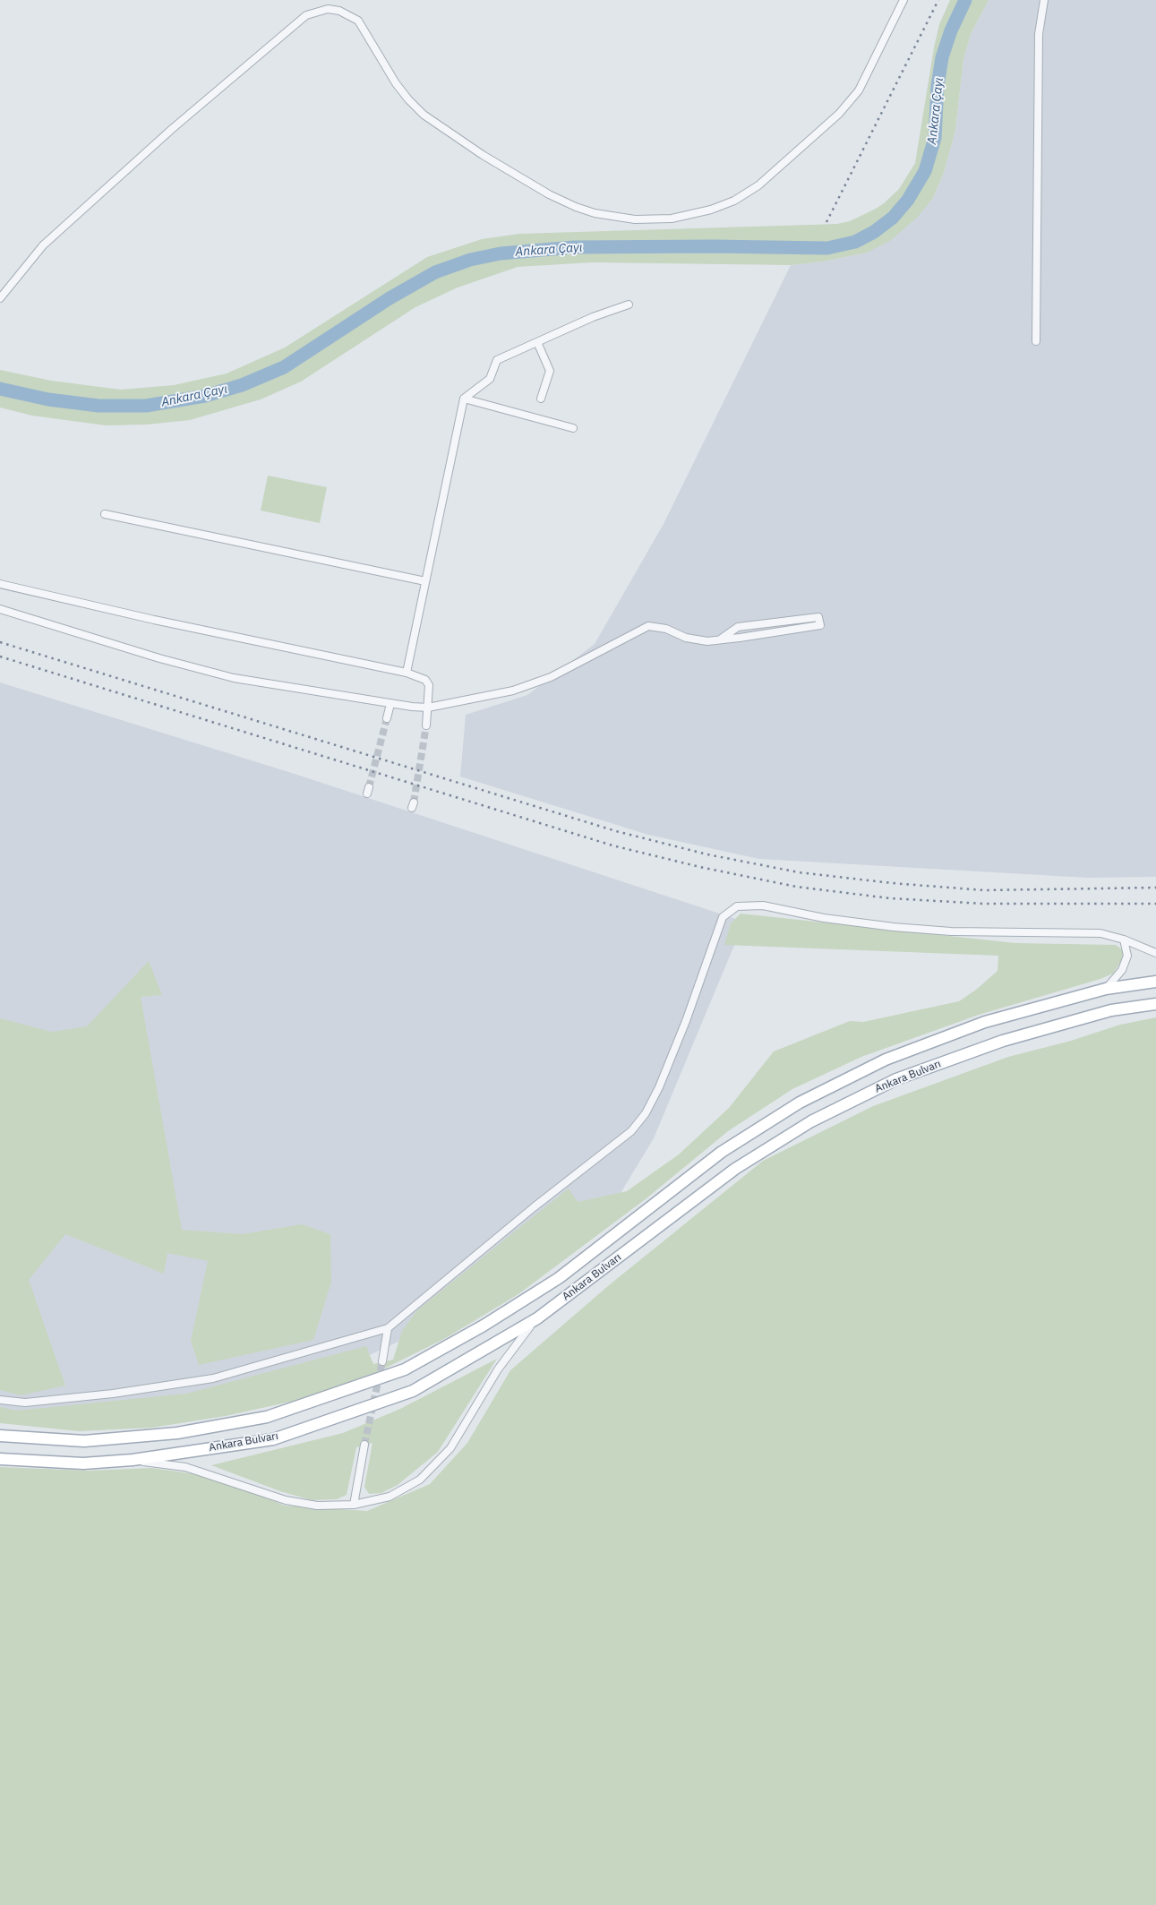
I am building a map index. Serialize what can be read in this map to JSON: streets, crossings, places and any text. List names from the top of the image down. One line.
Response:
{"streets":{"main road":["Ankara Bulvarı"]},"water":["Ankara Çayı"]}
